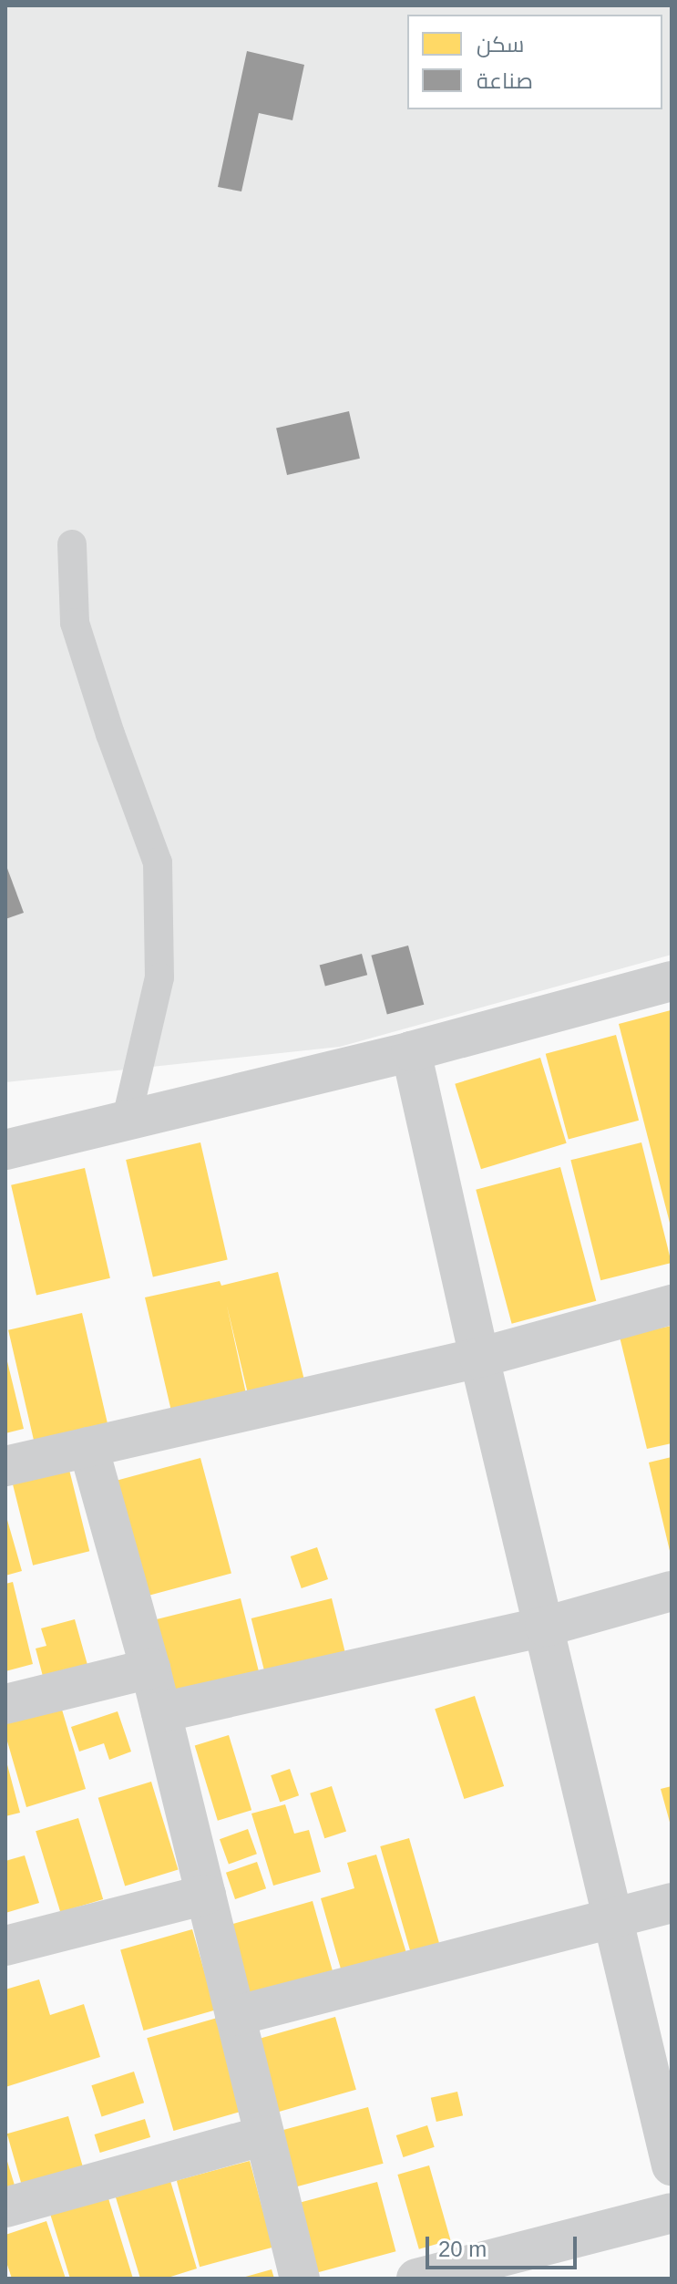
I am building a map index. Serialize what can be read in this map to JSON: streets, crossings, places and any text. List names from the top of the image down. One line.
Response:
{"legend":["سكن","صناعة"],"scale_bar":"20 m"}
